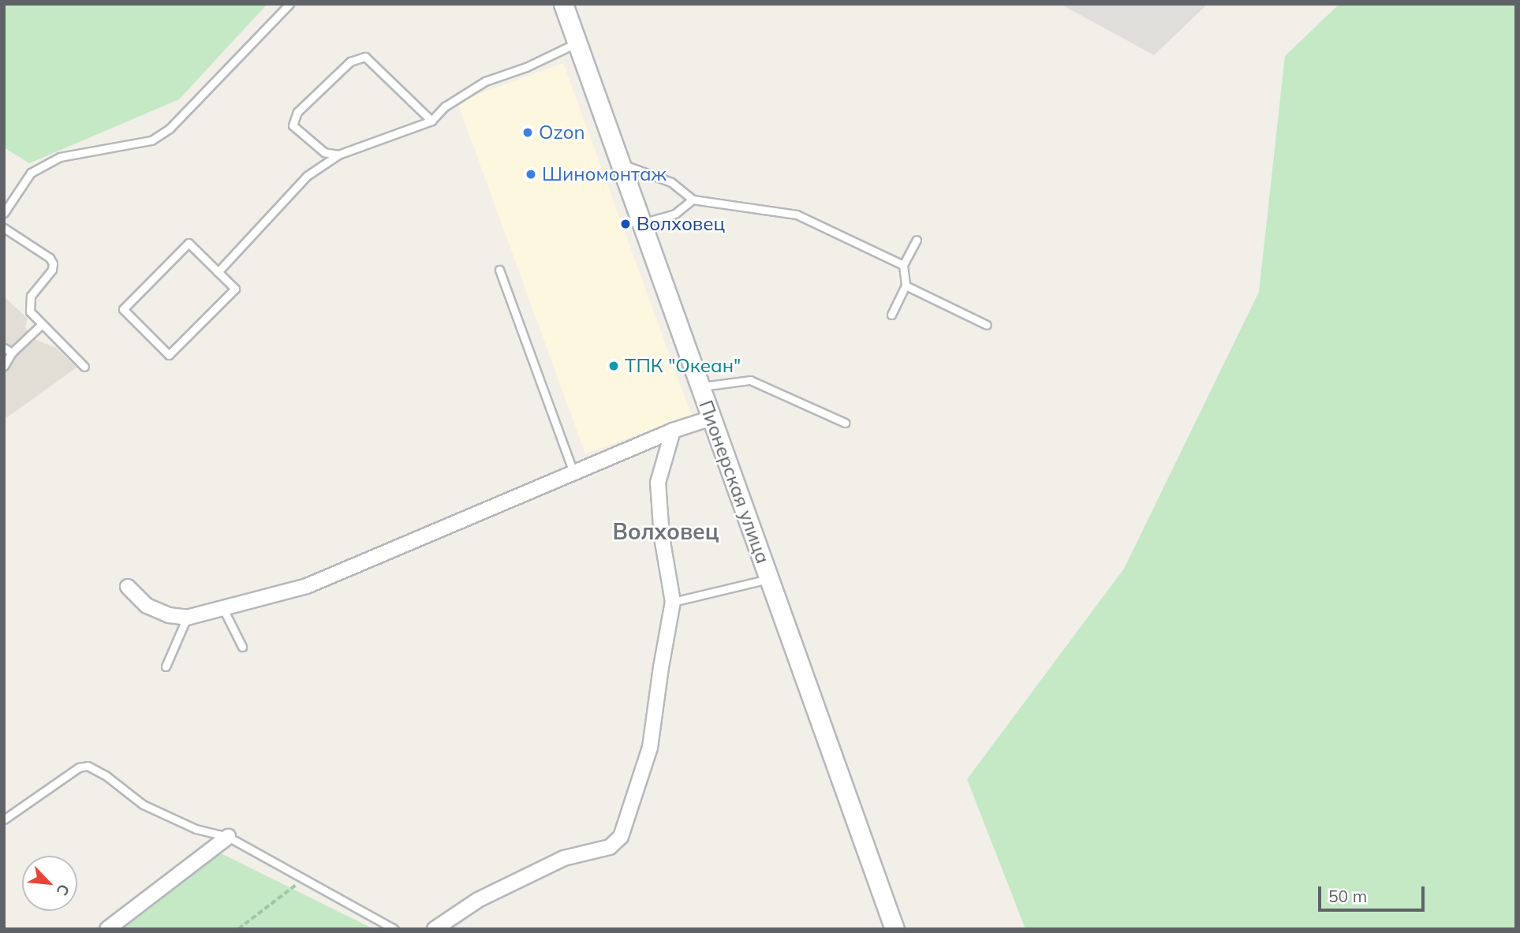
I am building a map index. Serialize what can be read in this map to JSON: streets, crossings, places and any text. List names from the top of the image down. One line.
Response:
{"streets":{"street":["Пионерская улица"]},"districts":["Волховец"],"places":["Ozon","Шиномонтаж","Волховец","ТПК \"Океан\""],"scale_bar":"50 m","north":"bottom right"}
